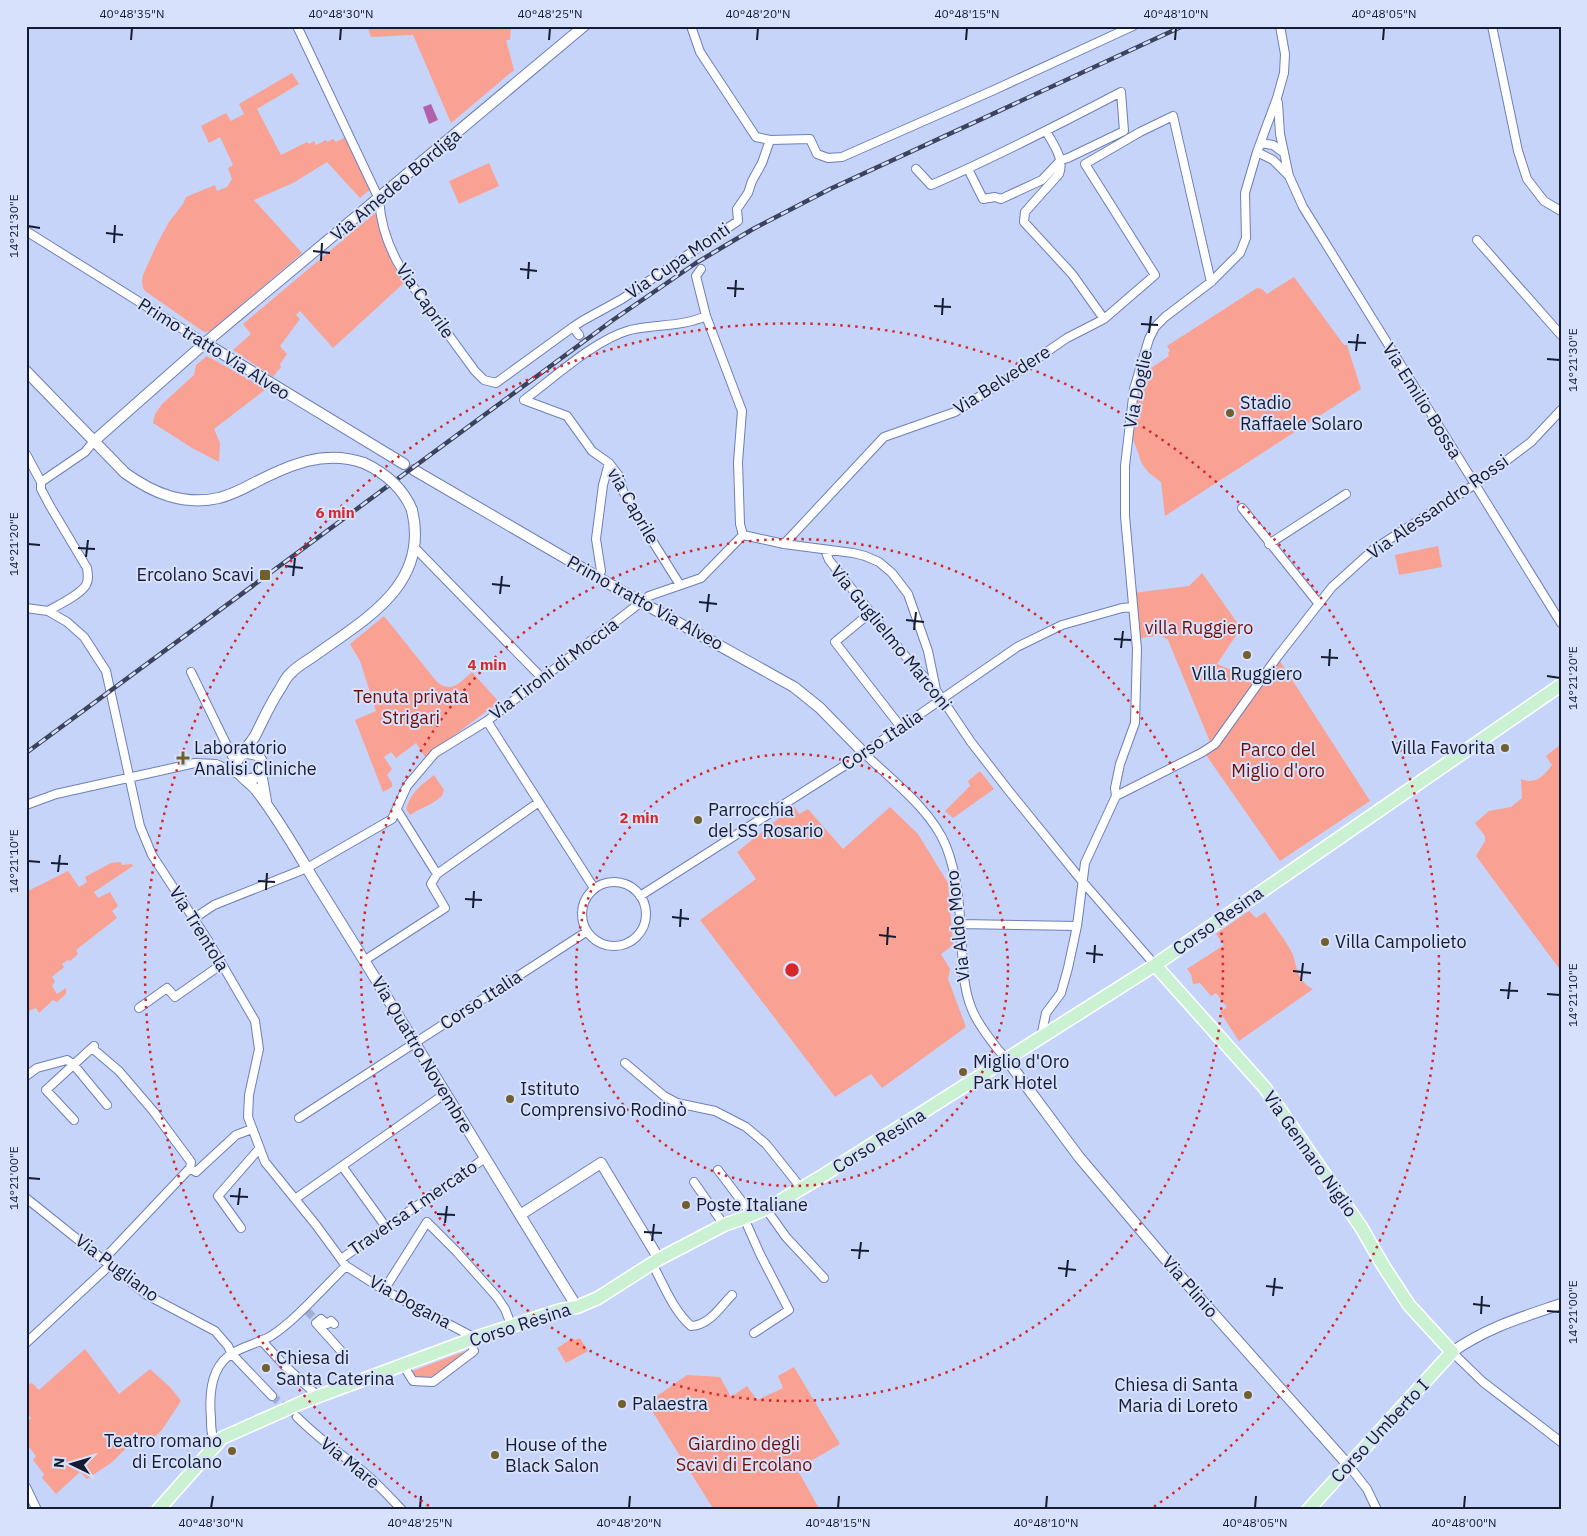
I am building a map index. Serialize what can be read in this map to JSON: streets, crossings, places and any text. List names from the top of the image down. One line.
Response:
{"streets":{"main road":["Corso Resina","Via Gennaro Niglio","Corso Umberto I"],"street":["Via Amedeo Bordiga","Via Cupa Monti","Via Caprile","Primo tratto Via Alveo","Via Belvedere","Via Doglie","Via Emilio Bossa","via Caprile","Via Alessandro Rossi","Via Guglielmo Marconi","Via Tironi di Moccia","Corso Italia","Via Aldo Moro","Via Trentola","Via Quattro Novembre","Traversa I mercato","Via Pugliano","Via Plinio","Via Dogana","Via Mare"]},"crossings":[["Via Amedeo Bordiga","Via Caprile"],["Via Amedeo Bordiga","Primo tratto Via Alveo"],["Via Cupa Monti","Via Caprile"],["Primo tratto Via Alveo","Via Tironi di Moccia"],["Primo tratto Via Alveo","Corso Italia"],["Primo tratto Via Alveo","Via Aldo Moro"],["Via Belvedere","Via Doglie"],["Via Belvedere","Via Guglielmo Marconi"],["Via Doglie","Via Emilio Bossa"],["Via Doglie","Via Alessandro Rossi"],["Via Doglie","Corso Italia"],["Via Emilio Bossa","Via Alessandro Rossi"],["via Caprile","Via Tironi di Moccia"],["Via Guglielmo Marconi","Via Tironi di Moccia"],["Via Guglielmo Marconi","Corso Italia"],["Via Guglielmo Marconi","Corso Resina"],["Via Guglielmo Marconi","Via Gennaro Niglio"],["Via Tironi di Moccia","Via Trentola"],["Via Tironi di Moccia","Via Quattro Novembre"],["Corso Italia","Via Aldo Moro"],["Corso Italia","Via Quattro Novembre"],["Corso Resina","Via Aldo Moro"],["Corso Resina","Via Quattro Novembre"],["Corso Resina","Via Gennaro Niglio"],["Corso Resina","Via Plinio"],["Corso Resina","Via Dogana"],["Via Aldo Moro","Via Plinio"],["Via Trentola","Via Quattro Novembre"],["Via Trentola","Traversa I mercato"],["Via Trentola","Via Dogana"],["Via Quattro Novembre","Traversa I mercato"],["Via Gennaro Niglio","Corso Umberto I"],["Traversa I mercato","Via Pugliano"],["Traversa I mercato","Via Dogana"],["Via Plinio","Corso Umberto I"]],"parks":["villa Ruggiero","Tenuta privata Strigari","Parco del Miglio d'oro","Giardino degli Scavi di Ercolano"],"places":{"other":["Stadio Raffaele Solaro","Villa Ruggiero","Villa Favorita","Parrocchia del SS Rosario","Villa Campolieto","Miglio d'Oro Park Hotel","Istituto Comprensivo Rodinò","Poste Italiane","Chiesa di Santa Caterina","Chiesa di Santa Maria di Loreto","Palaestra","Teatro romano di Ercolano","House of the Black Salon"],"transit":["Ercolano Scavi"],"health":["Laboratorio Analisi Cliniche"]},"north":"left","coordinates":["40°48'35\"N","40°48'30\"N","40°48'25\"N","40°48'20\"N","40°48'15\"N","40°48'10\"N","40°48'05\"N","14°21'30\"E","14°21'20\"E","14°21'10\"E","14°21'00\"E","40°48'00\"N"],"rings":["6 min","4 min","2 min"]}
